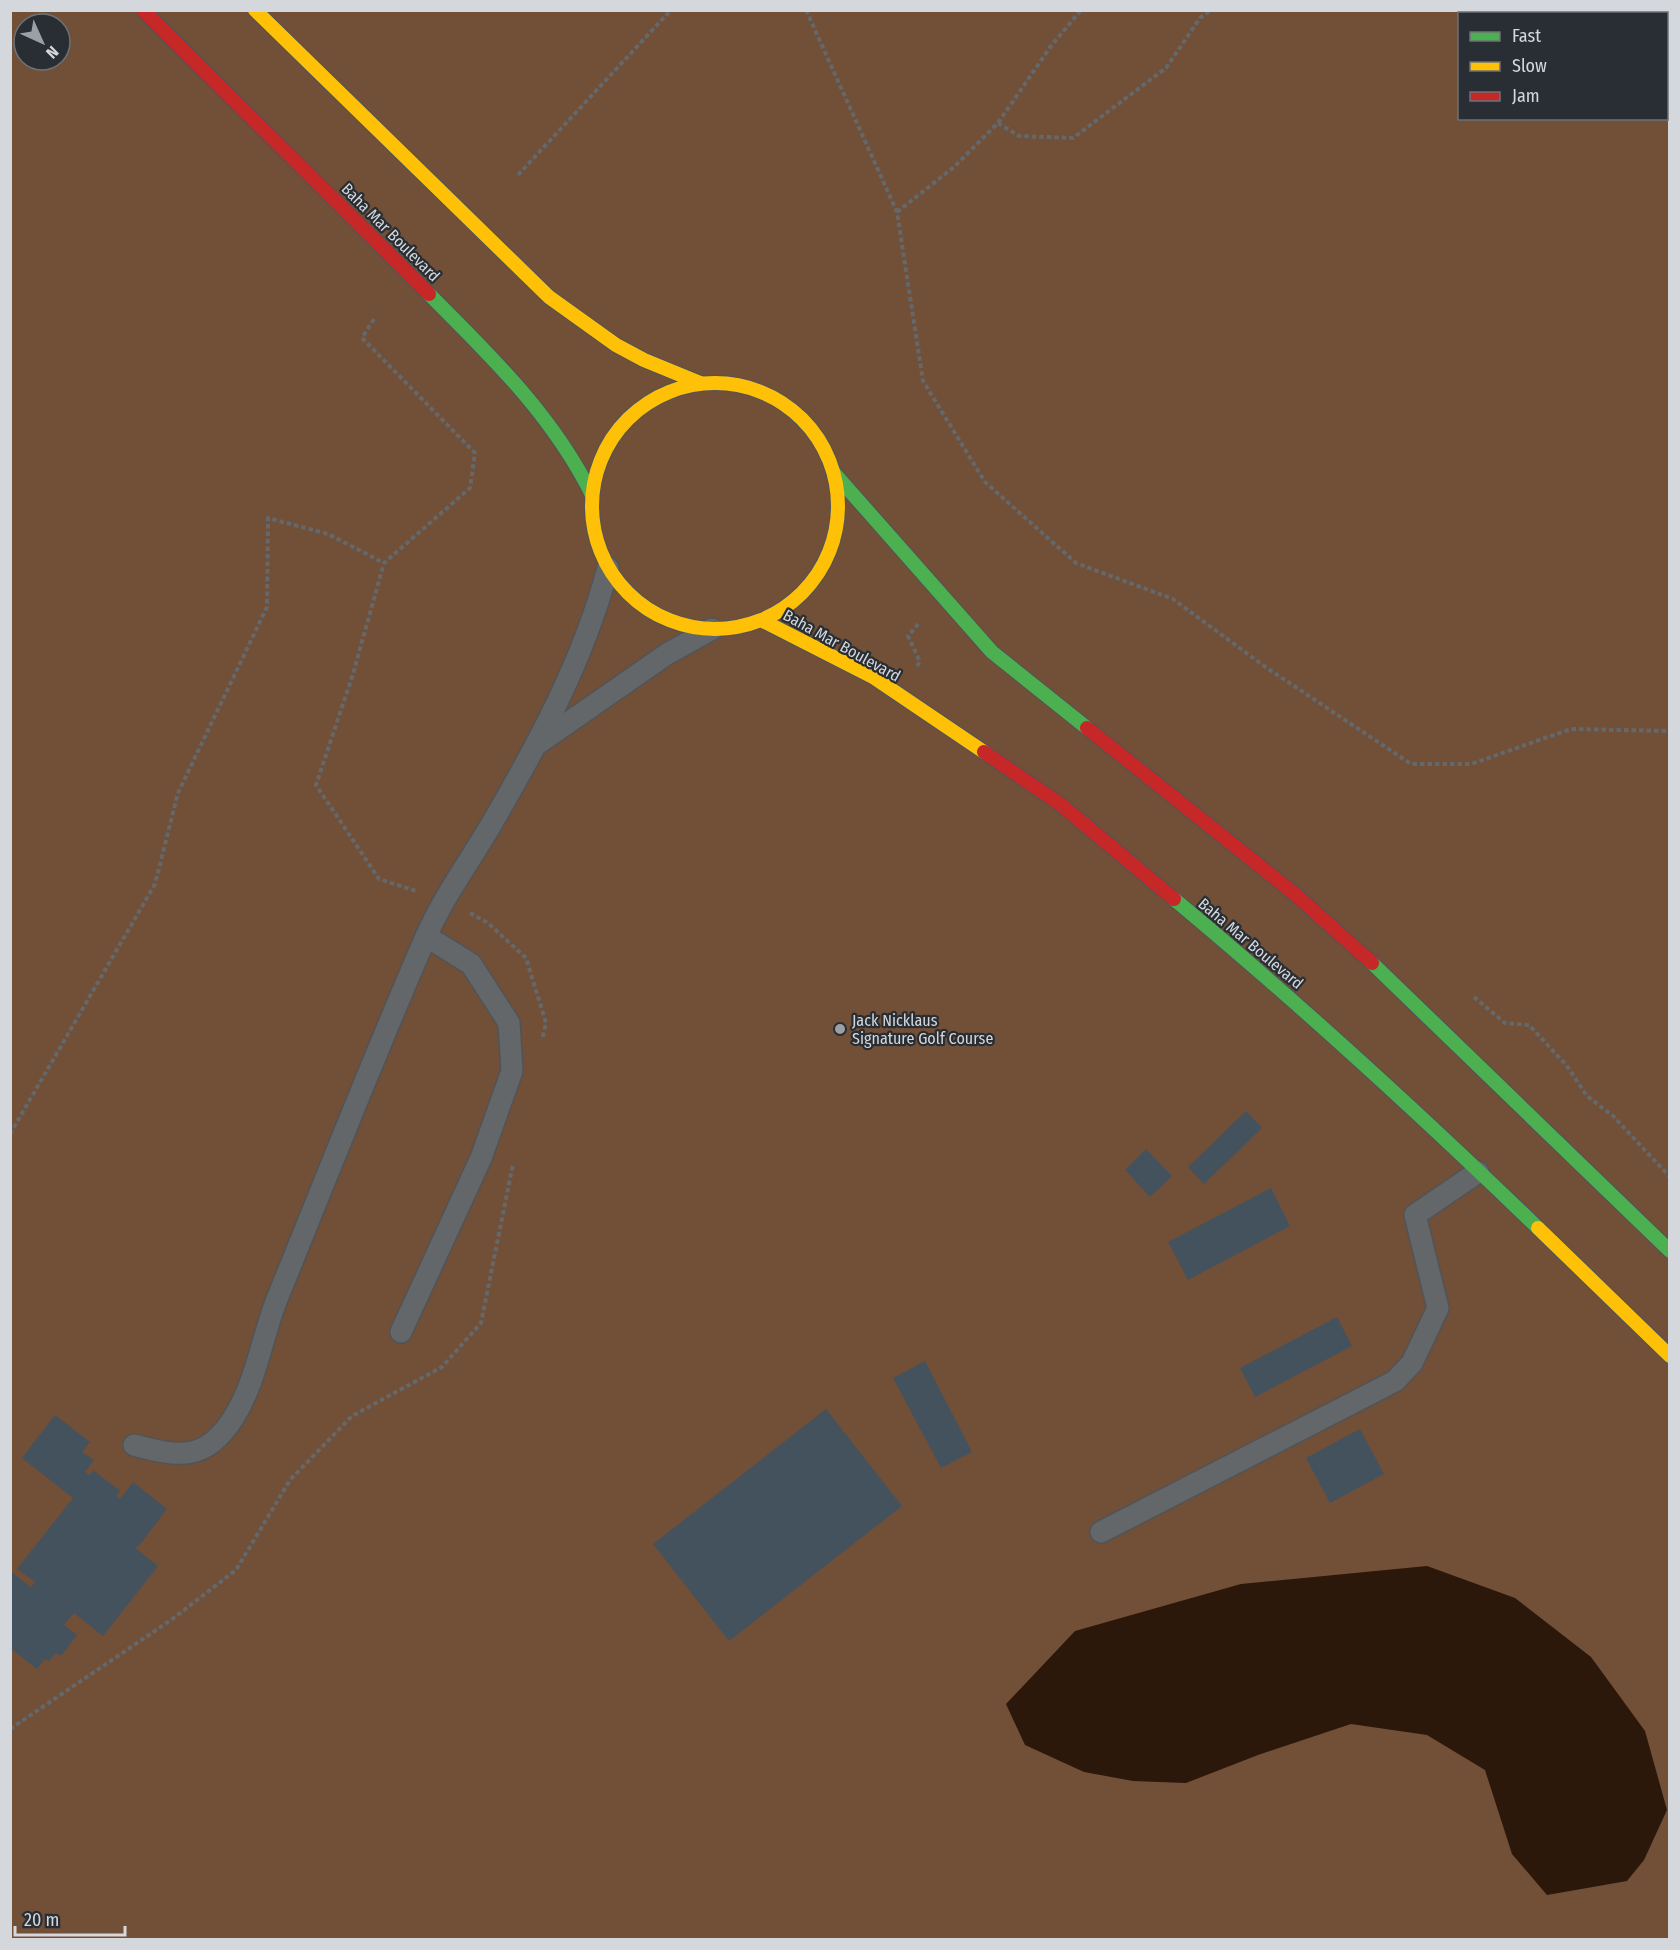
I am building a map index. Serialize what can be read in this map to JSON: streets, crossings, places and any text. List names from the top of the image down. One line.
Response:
{"streets":{"main road":["Baha Mar Boulevard"]},"places":["Jack Nicklaus Signature Golf Course"],"legend":["Fast","Slow","Jam"],"scale_bar":"20 m","north":"bottom right"}
